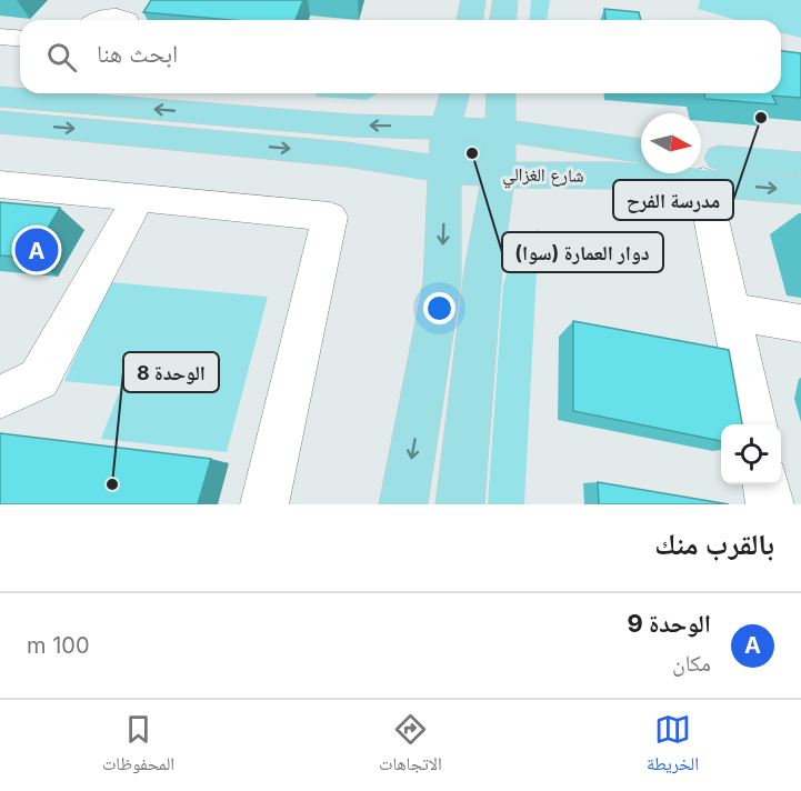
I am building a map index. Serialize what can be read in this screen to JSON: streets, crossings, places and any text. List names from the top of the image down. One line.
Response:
{"streets":{"main road":["شارع الغزالي"]},"places":["مدرسة الفرح","دوار العمارة (سوا)","الوحدة 8"],"north":"right","page":{"search":"ابحث هنا","pins":"A","heading":"بالقرب منك","list":[{"mark":"A","name":"الوحدة 9","note":"مكان","value":"100 m"}],"nav":["الخريطة","الاتجاهات","المحفوظات"]}}
